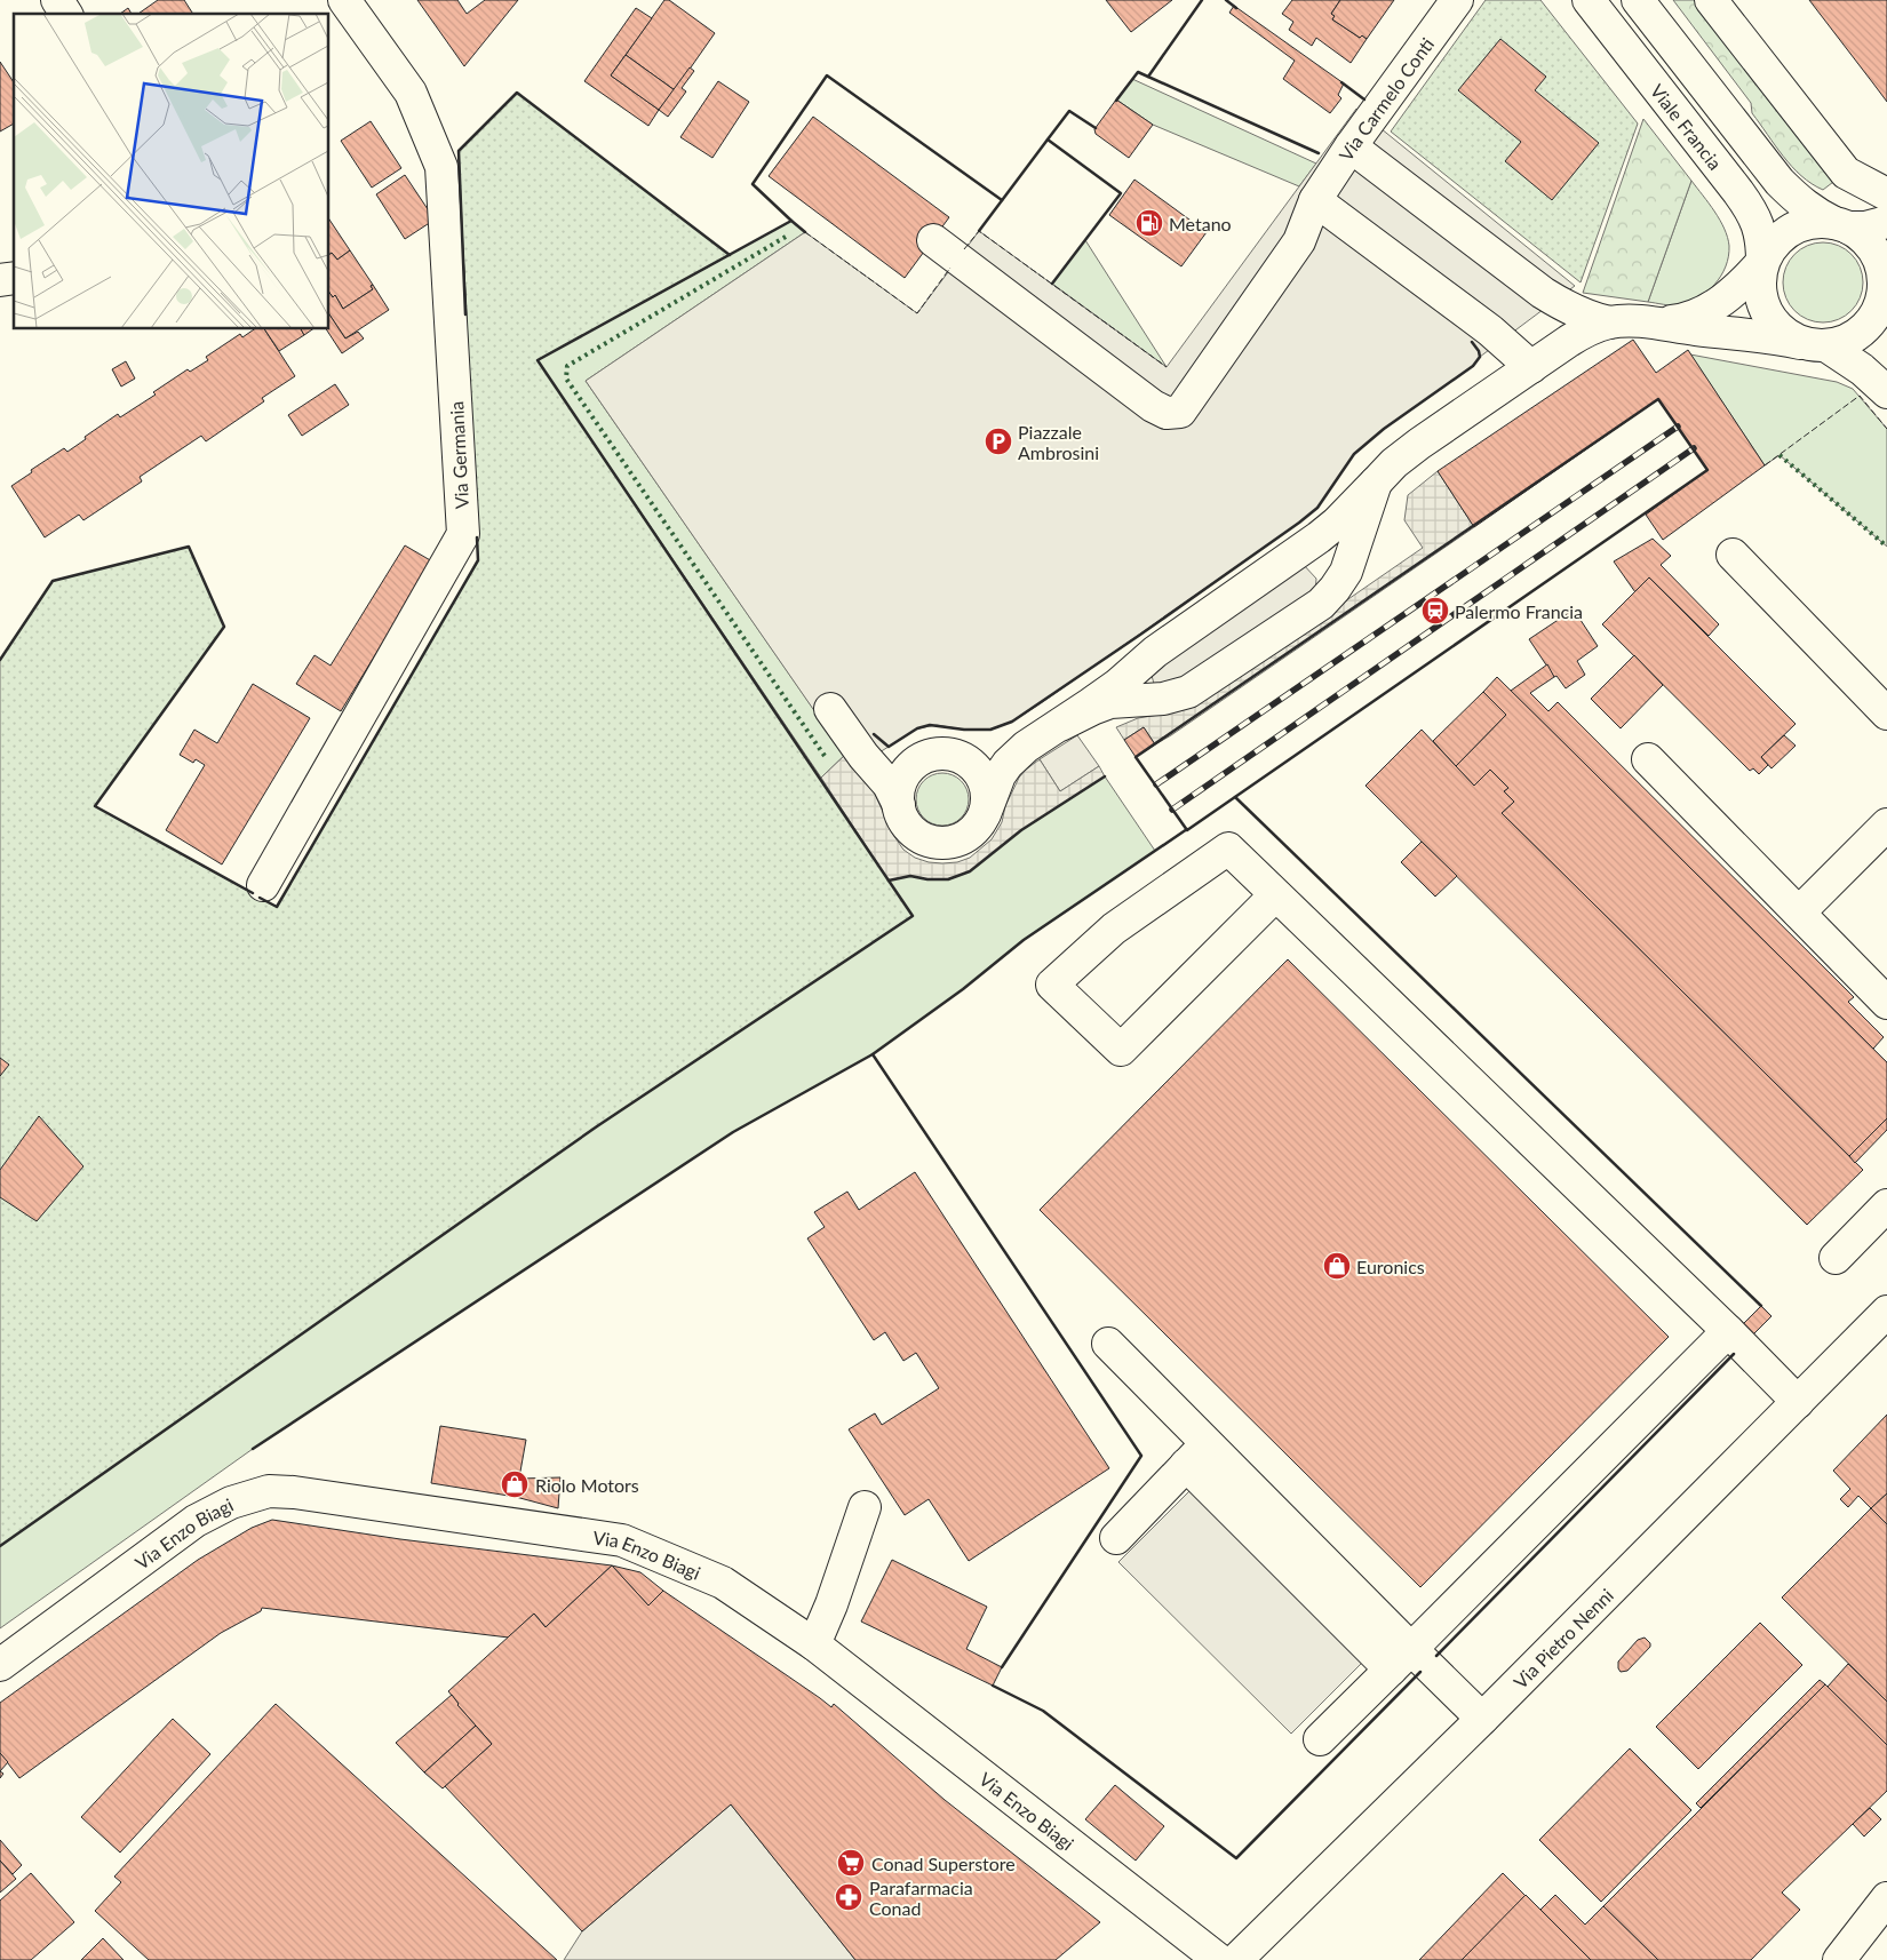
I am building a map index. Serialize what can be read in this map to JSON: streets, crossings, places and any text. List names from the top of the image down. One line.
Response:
{"streets":{"street":["Via Carmelo Conti","Viale Francia","Via Germania","Via Enzo Biagi","Via Pietro Nenni"]},"places":{"fuel station":["Metano"],"parking":["Piazzale Ambrosini"],"station":["Palermo Francia"],"shop":["Euronics","Riolo Motors"],"supermarket":["Conad Superstore"],"pharmacy":["Parafarmacia Conad"]}}
